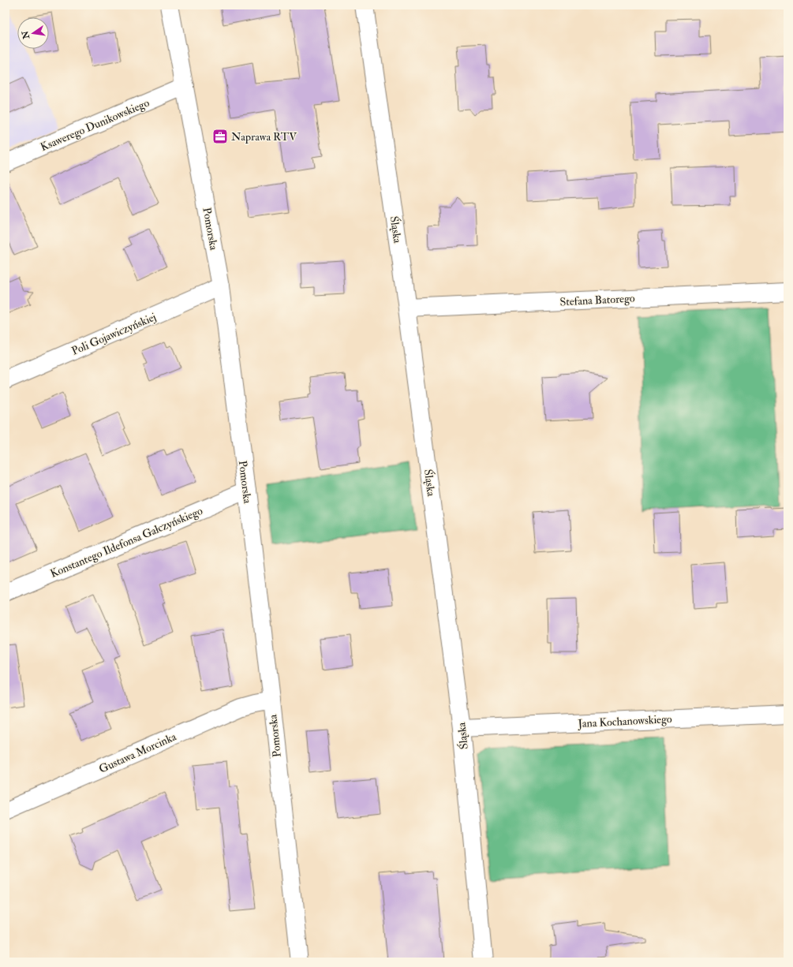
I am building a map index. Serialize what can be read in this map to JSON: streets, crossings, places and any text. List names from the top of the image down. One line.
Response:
{"streets":{"street":["Ksawerego Dunikowskiego","Pomorska","Śląska","Stefana Batorego","Poli Gojawiczyńskiej","Konstantego Ildefonsa Gałczyńskiego","Jana Kochanowskiego","Gustawa Morcinka"]},"crossings":[["Ksawerego Dunikowskiego","Pomorska"],["Pomorska","Poli Gojawiczyńskiej"],["Pomorska","Konstantego Ildefonsa Gałczyńskiego"],["Pomorska","Gustawa Morcinka"],["Śląska","Stefana Batorego"],["Śląska","Jana Kochanowskiego"]],"places":{"office":["Naprawa RTV"]},"north":"left"}
